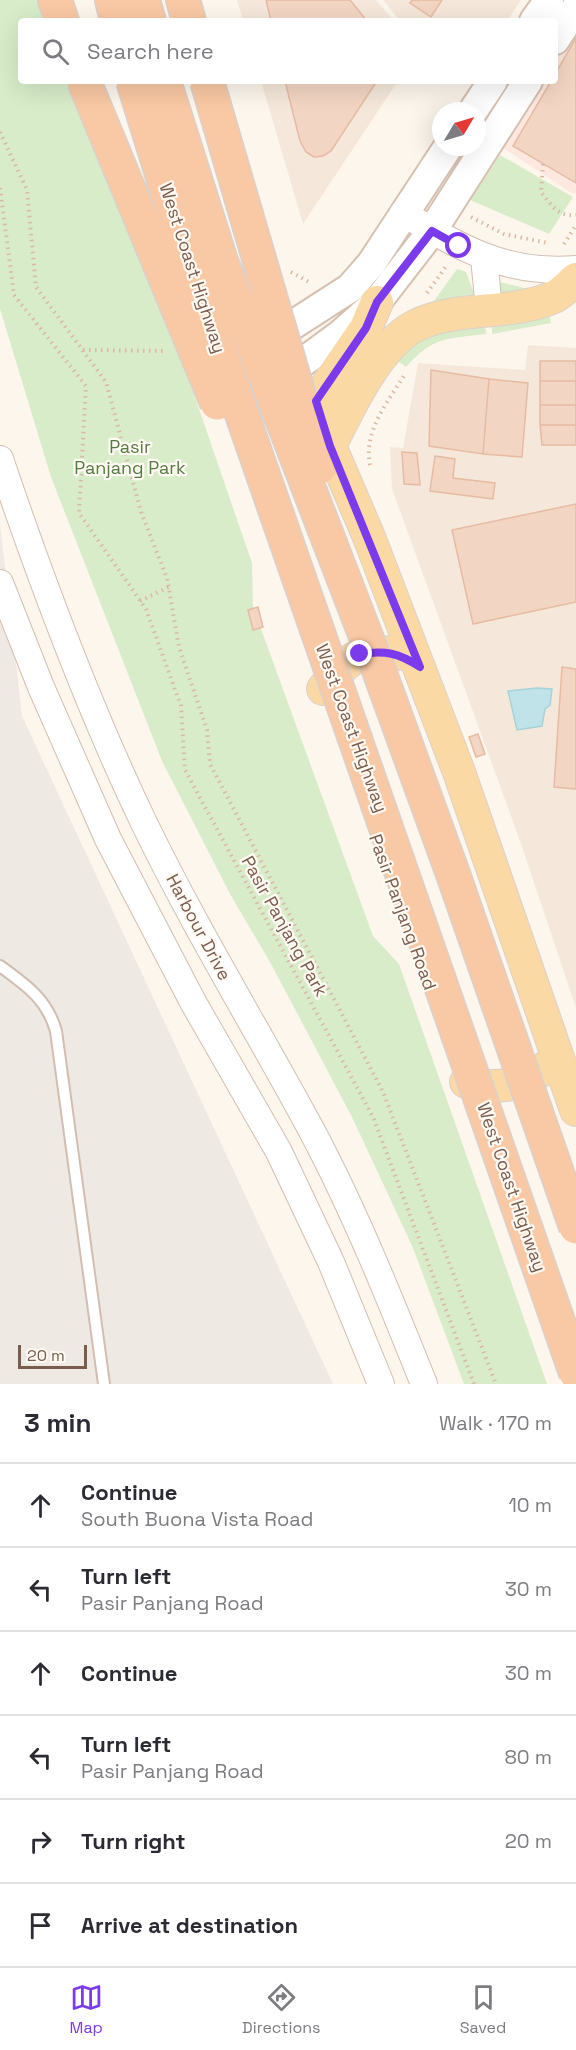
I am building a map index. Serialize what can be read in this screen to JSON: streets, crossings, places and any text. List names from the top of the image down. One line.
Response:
{"streets":{"highway":["West Coast Highway"],"main road":["Pasir Panjang Road"],"street":["Harbour Drive"],"path":["Pasir Panjang Park"]},"crossings":[["West Coast Highway","Pasir Panjang Road"]],"parks":["Pasir Panjang Park"],"scale_bar":"20 m","north":"top right","page":{"search":"Search here","scale":"20 m","heading":["3 min","Walk · 170 m"],"list":[["Continue","South Buona Vista Road","10 m"],["Turn left","Pasir Panjang Road","30 m"],["Continue","30 m"],["Turn left","Pasir Panjang Road","80 m"],["Turn right","20 m"],"Arrive at destination"],"nav":["Map","Directions","Saved"]}}
